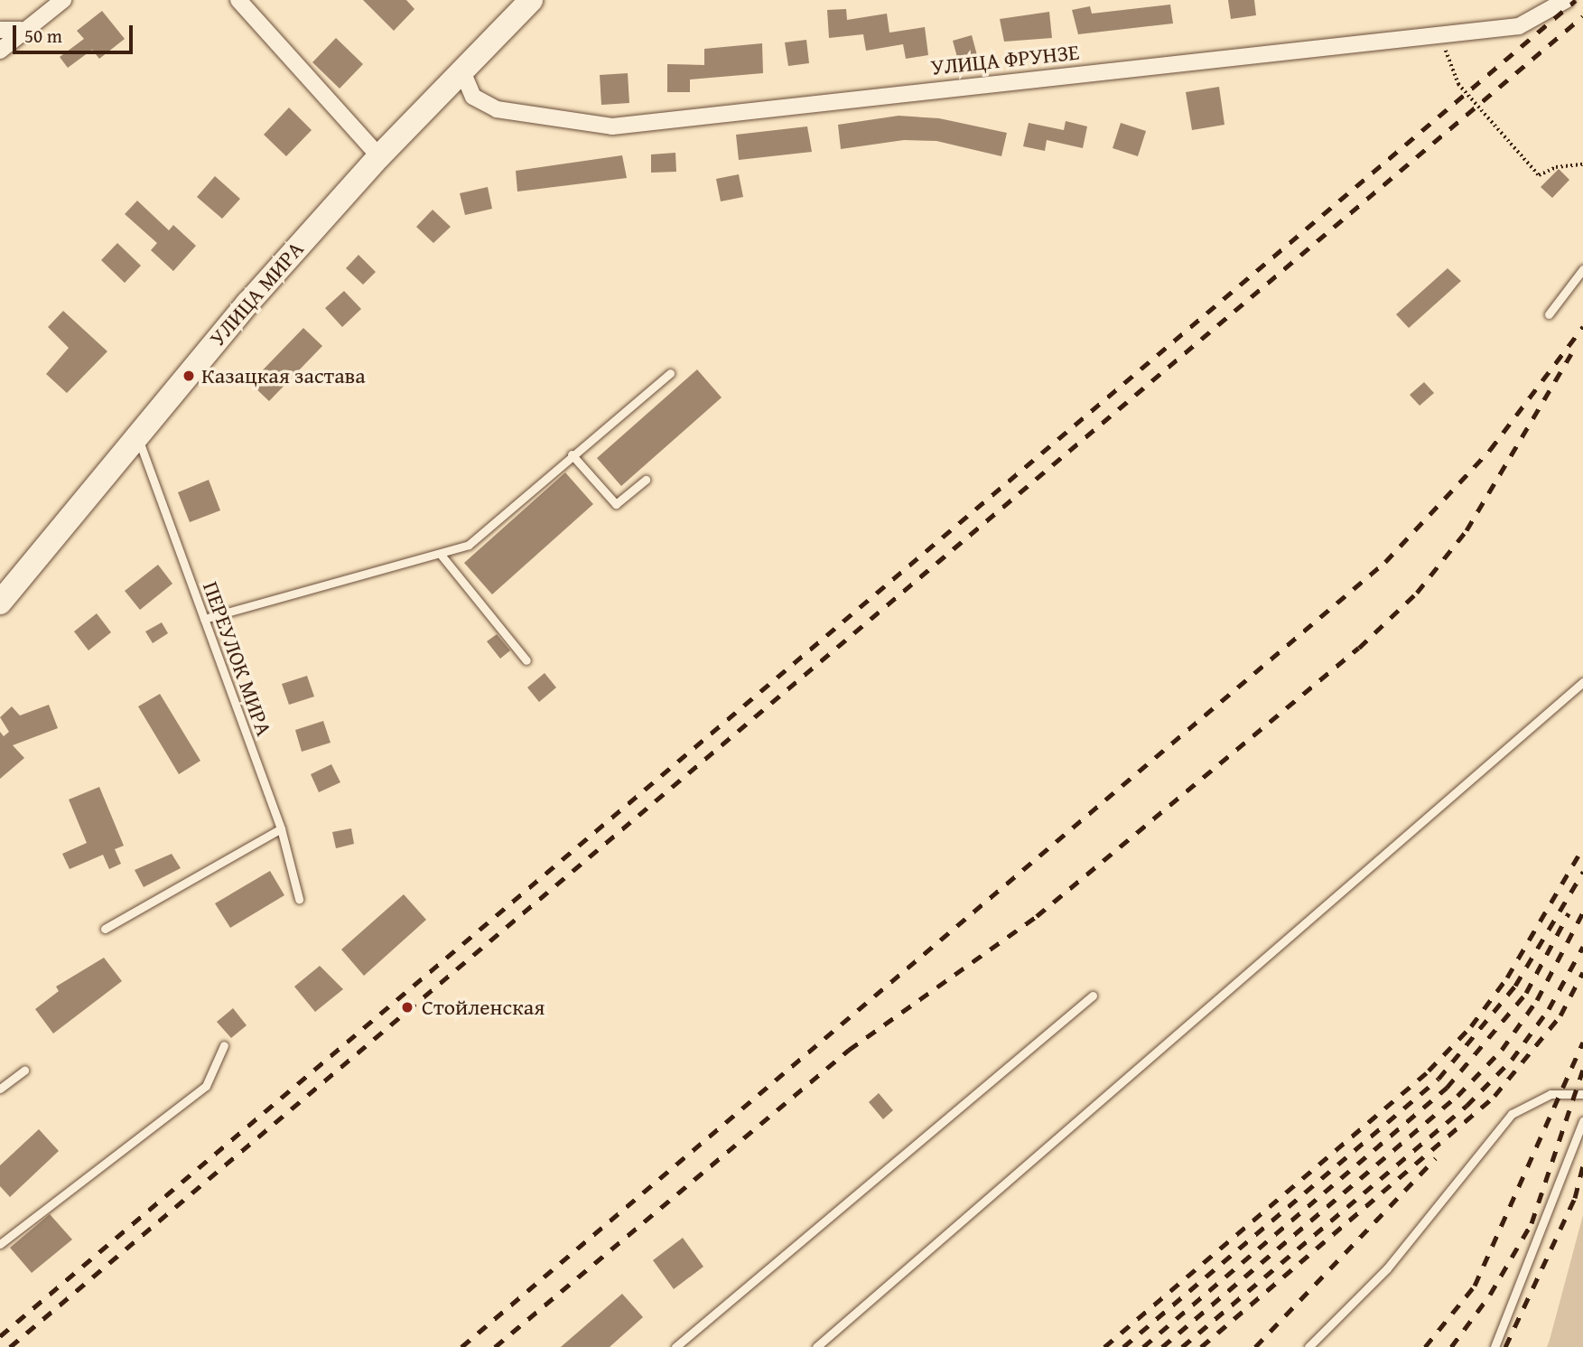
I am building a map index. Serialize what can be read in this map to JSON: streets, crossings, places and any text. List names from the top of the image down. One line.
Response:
{"streets":{"main road":["УЛИЦА МИРА"],"street":["УЛИЦА ФРУНЗЕ"],"lane":["ПЕРЕУЛОК МИРА"]},"crossings":[["УЛИЦА ФРУНЗЕ","УЛИЦА МИРА"],["УЛИЦА МИРА","ПЕРЕУЛОК МИРА"]],"places":["Казацкая застава","Стойленская"],"scale_bar":"50 m"}
